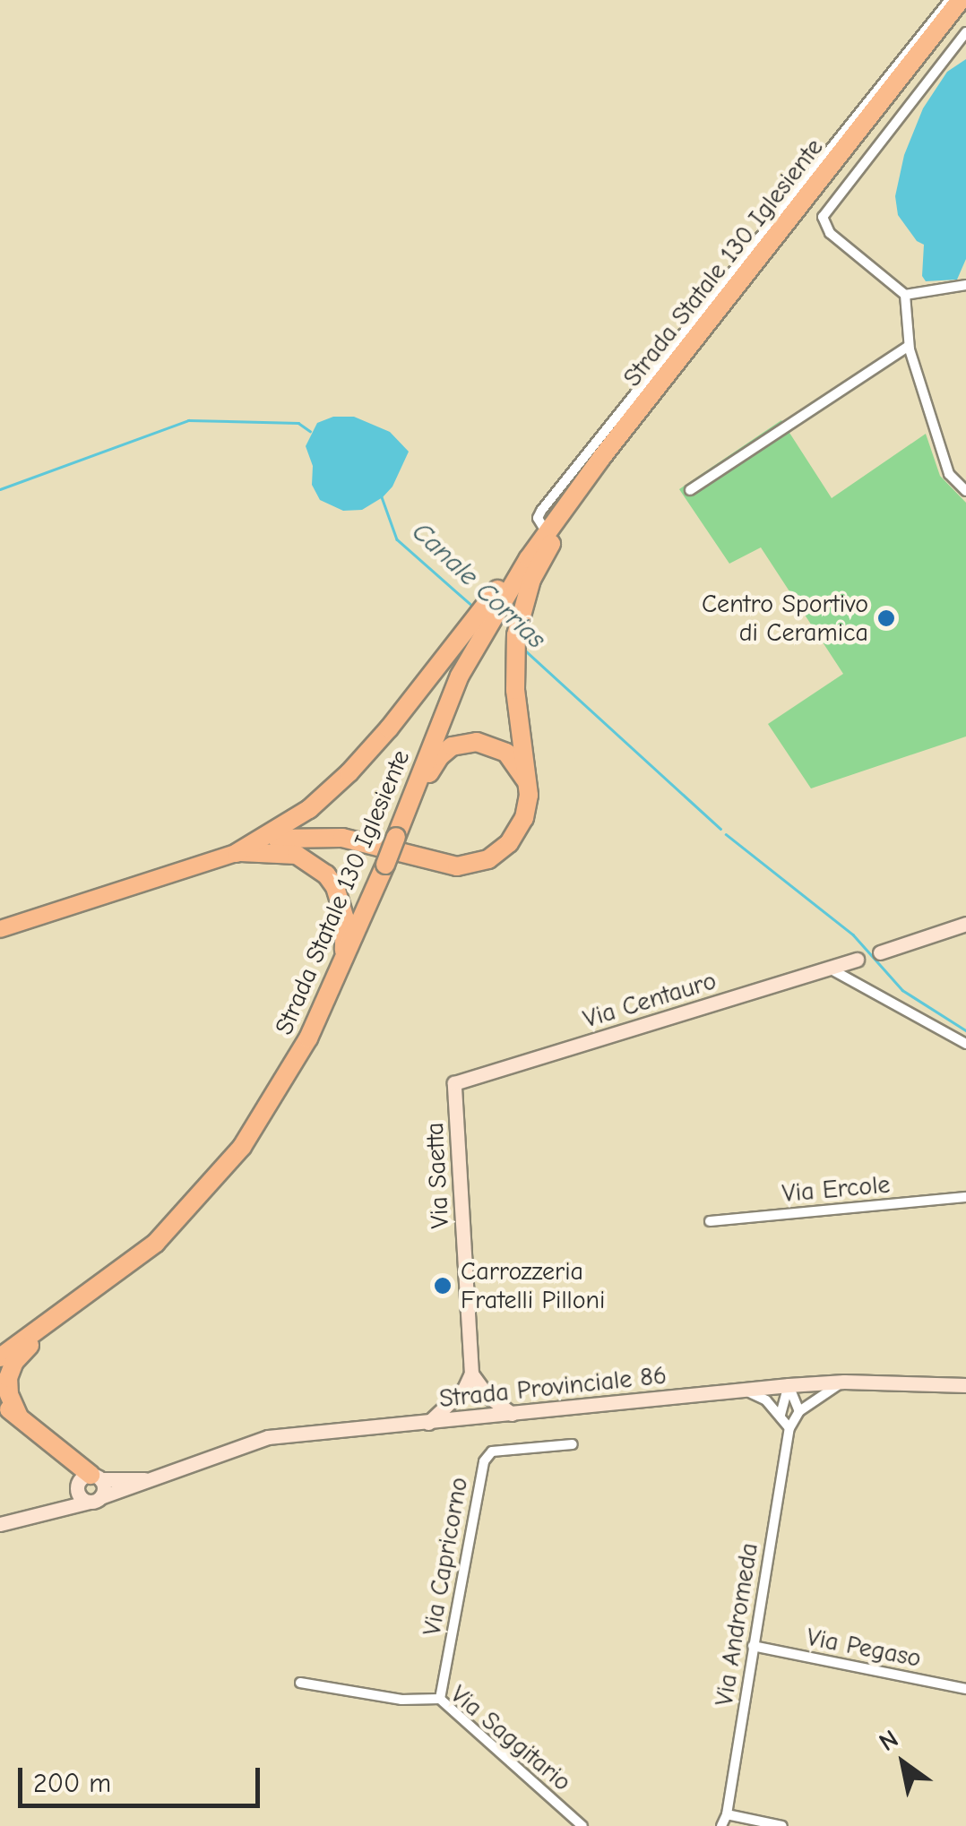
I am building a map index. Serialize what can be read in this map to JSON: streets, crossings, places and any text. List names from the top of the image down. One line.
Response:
{"streets":{"highway":["Strada Statale 130 Iglesiente"],"street":["Via Centauro","Via Saetta","Via Ercole","Strada Provinciale 86","Via Capricorno","Via Andromeda","Via Pegaso","Via Saggitario"]},"crossings":[["Via Centauro","Via Saetta"],["Via Saetta","Strada Provinciale 86"],["Strada Provinciale 86","Via Andromeda"],["Via Capricorno","Via Saggitario"],["Via Andromeda","Via Pegaso"]],"water":["Canale Corrias"],"places":["Centro Sportivo di Ceramica","Carrozzeria Fratelli Pilloni"],"scale_bar":"200 m","north":"top left"}
